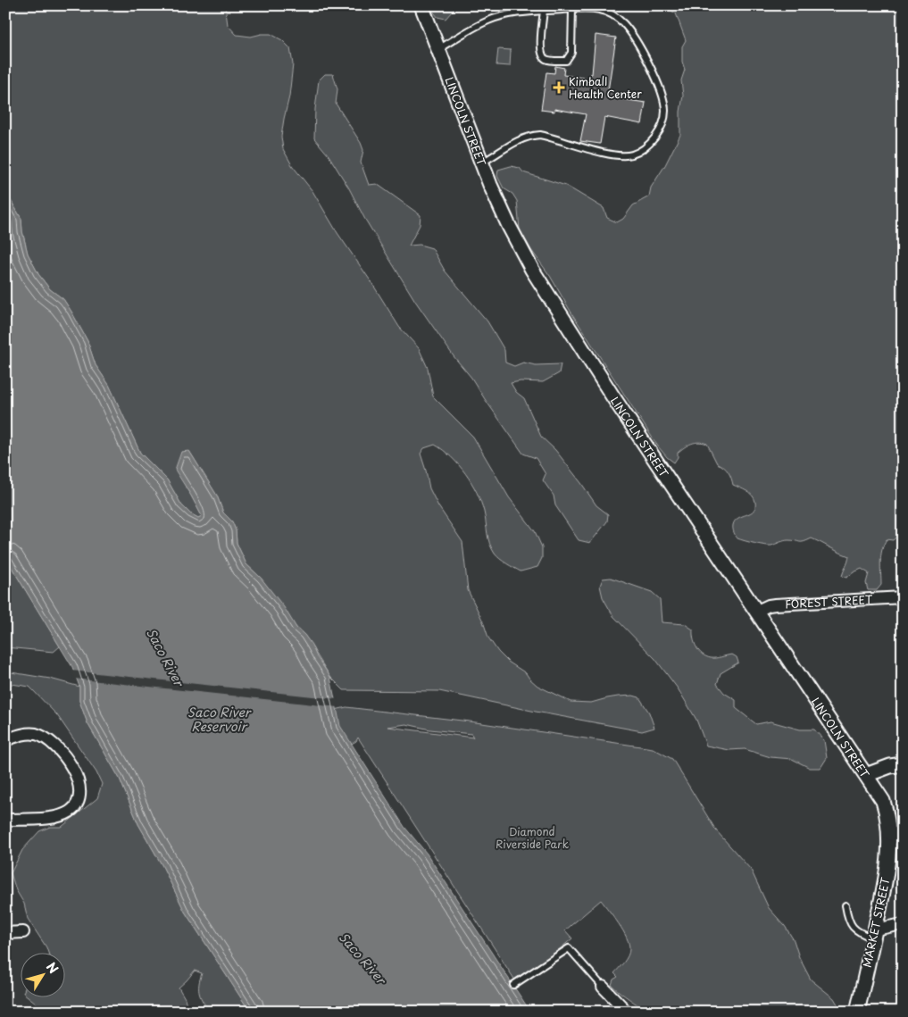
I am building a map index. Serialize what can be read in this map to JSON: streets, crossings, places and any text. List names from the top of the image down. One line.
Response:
{"streets":{"street":["LINCOLN STREET","FOREST STREET","MARKET STREET"]},"crossings":[["LINCOLN STREET","FOREST STREET"],["LINCOLN STREET","MARKET STREET"]],"water":["Saco River","Saco River Reservoir"],"parks":["Diamond Riverside Park"],"places":{"health":["Kimball Health Center"]},"north":"top right"}
